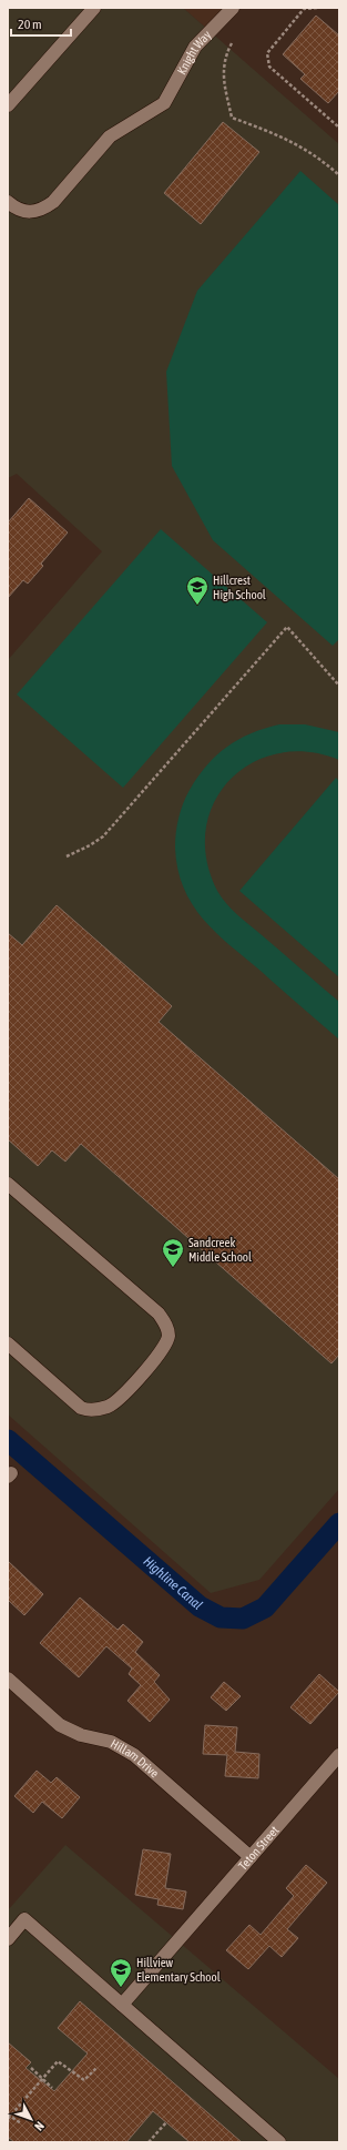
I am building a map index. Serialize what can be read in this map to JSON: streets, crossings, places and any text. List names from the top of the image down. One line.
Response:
{"streets":{"street":["Knight Way","Hillam Drive","Teton Street"]},"crossings":[["Hillam Drive","Teton Street"]],"water":["Highline Canal"],"places":{"school or university":["Hillcrest High School","Sandcreek Middle School","Hillview Elementary School"]},"scale_bar":"20 m","north":"bottom right"}
